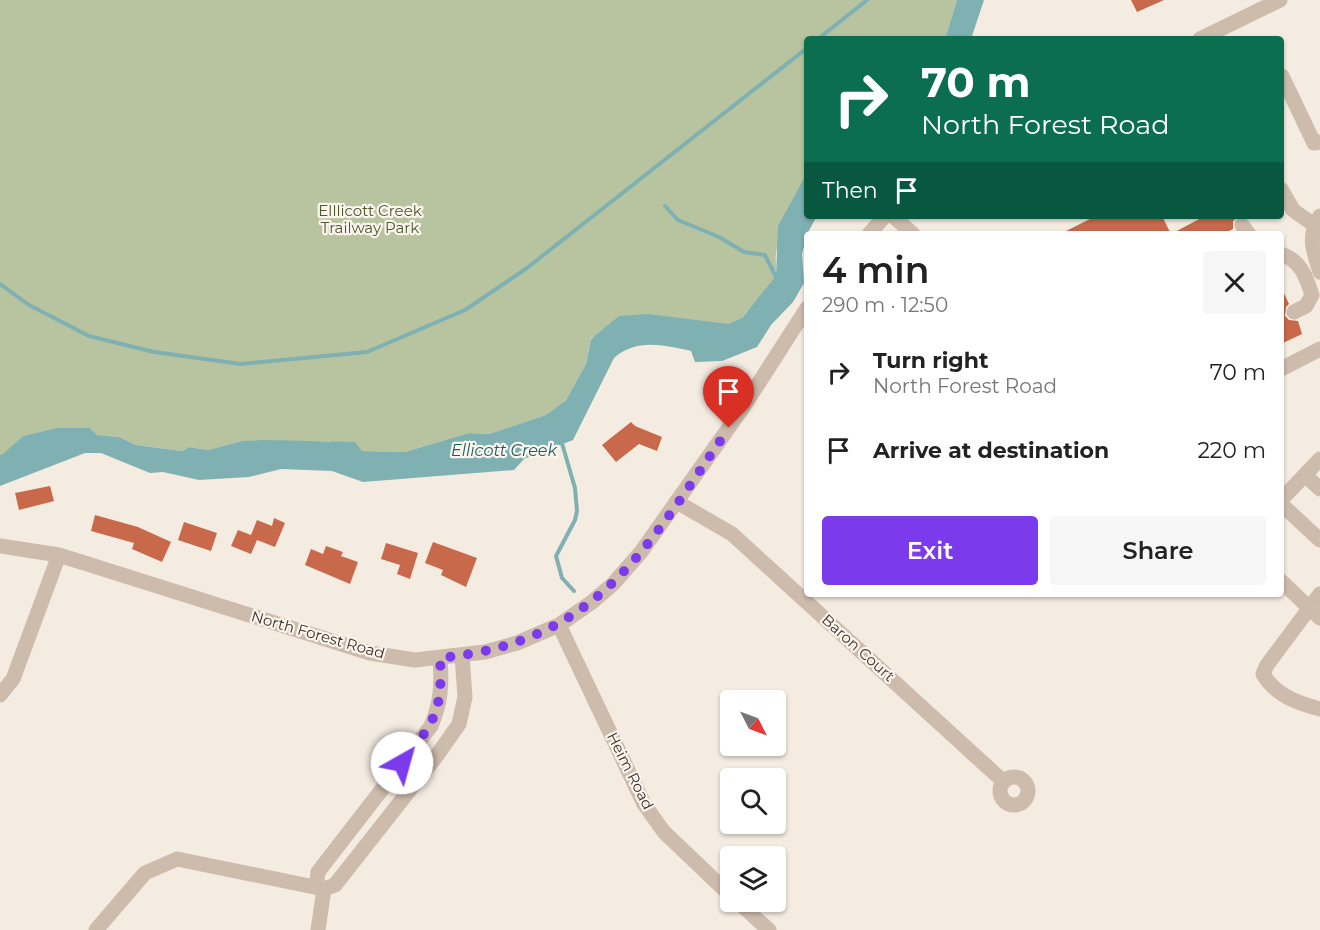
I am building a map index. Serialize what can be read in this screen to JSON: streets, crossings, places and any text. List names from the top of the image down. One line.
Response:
{"streets":{"street":["North Forest Road","Baron Court","Heim Road"]},"crossings":[["North Forest Road","Baron Court"],["North Forest Road","Heim Road"]],"water":["Ellicott Creek"],"parks":["Elllicott Creek Trailway Park"],"north":"bottom right","page":{"turn":["70 m","North Forest Road"],"then":"Then","heading":["4 min","290 m · 12:50"],"list":[{"name":"Turn right","note":"North Forest Road","value":"70 m"},{"name":"Arrive at destination","value":"220 m"}],"buttons":["Exit","Share"]}}
